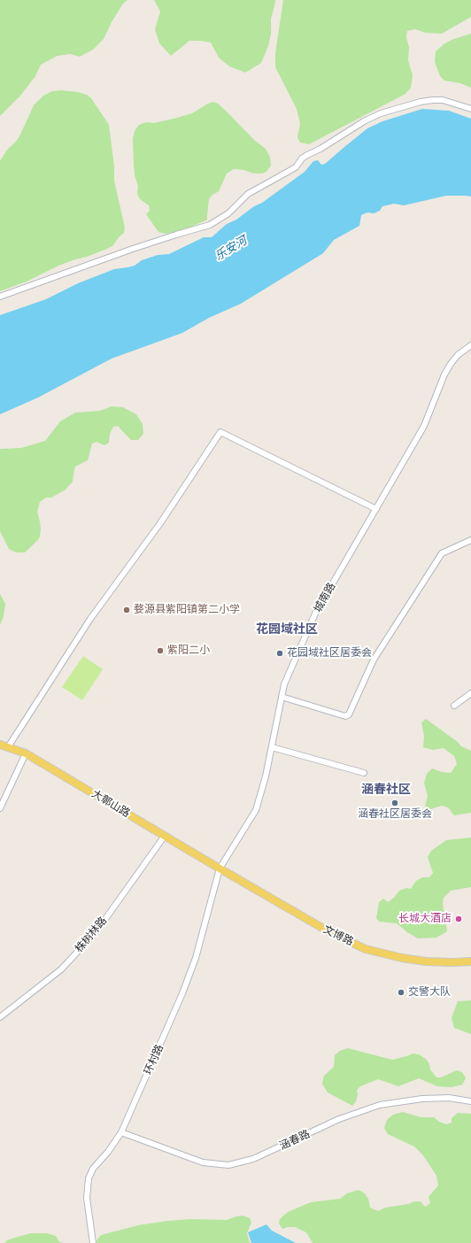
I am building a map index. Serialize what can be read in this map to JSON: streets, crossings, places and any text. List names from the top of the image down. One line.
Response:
{"streets":{"main road":["大鄣山路","文博路"],"street":["城南路","株树林路","环村路","涵春路"]},"crossings":[["城南路","大鄣山路"],["城南路","文博路"],["城南路","环村路"],["大鄣山路","株树林路"],["大鄣山路","文博路"],["大鄣山路","环村路"],["文博路","环村路"],["环村路","涵春路"]],"districts":["花园域社区","涵春社区"],"water":["乐安河"],"places":["婺源县紫阳镇第二小学","紫阳二小","花园域社区居委会","涵春社区居委会","长城大酒店","交警大队"]}
